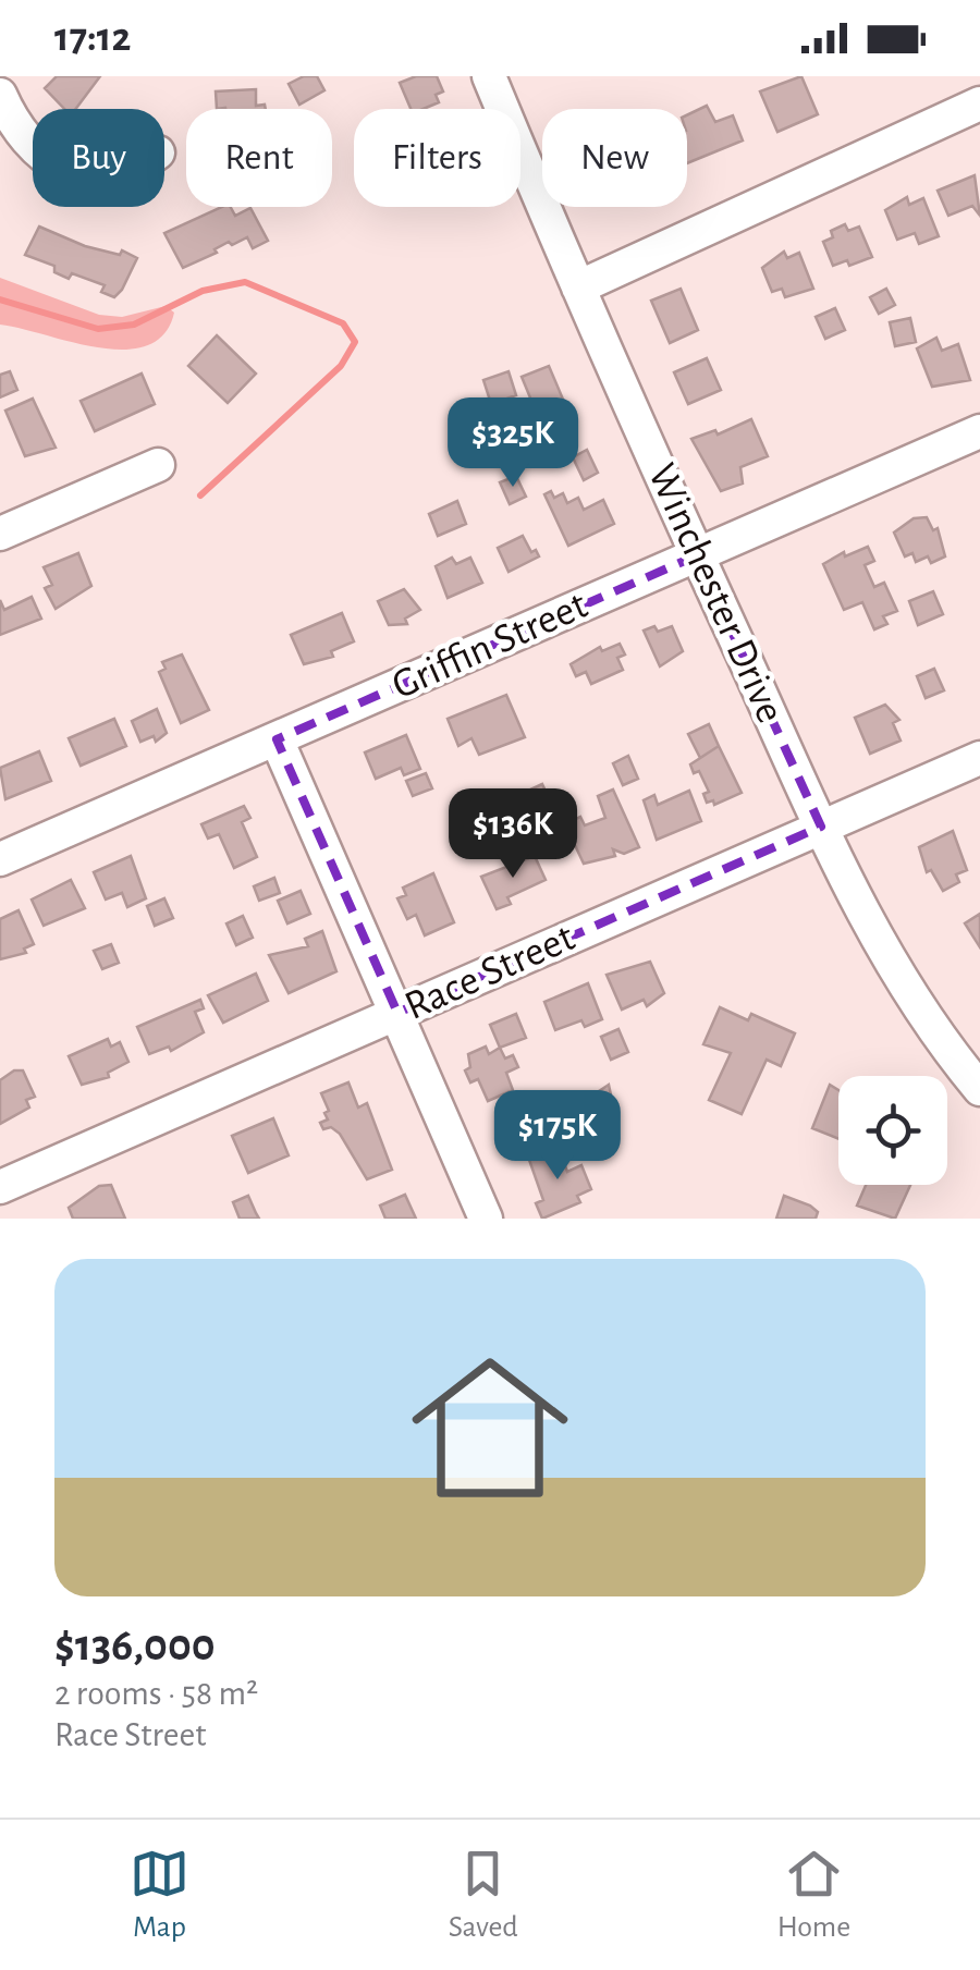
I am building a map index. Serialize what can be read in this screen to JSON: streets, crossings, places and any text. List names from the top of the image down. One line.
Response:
{"streets":{"street":["Winchester Drive","Griffin Street","Race Street"]},"crossings":[["Winchester Drive","Griffin Street"],["Winchester Drive","Race Street"]],"page":{"status":"17:12","chip":["Buy","Rent","Filters","New"],"price":["$325K","$136K","$175K"],"list":[{"name":"$136,000","note":"2 rooms · 58 m² · Race Street"}],"tabs":["Map","Saved","Home"]}}
